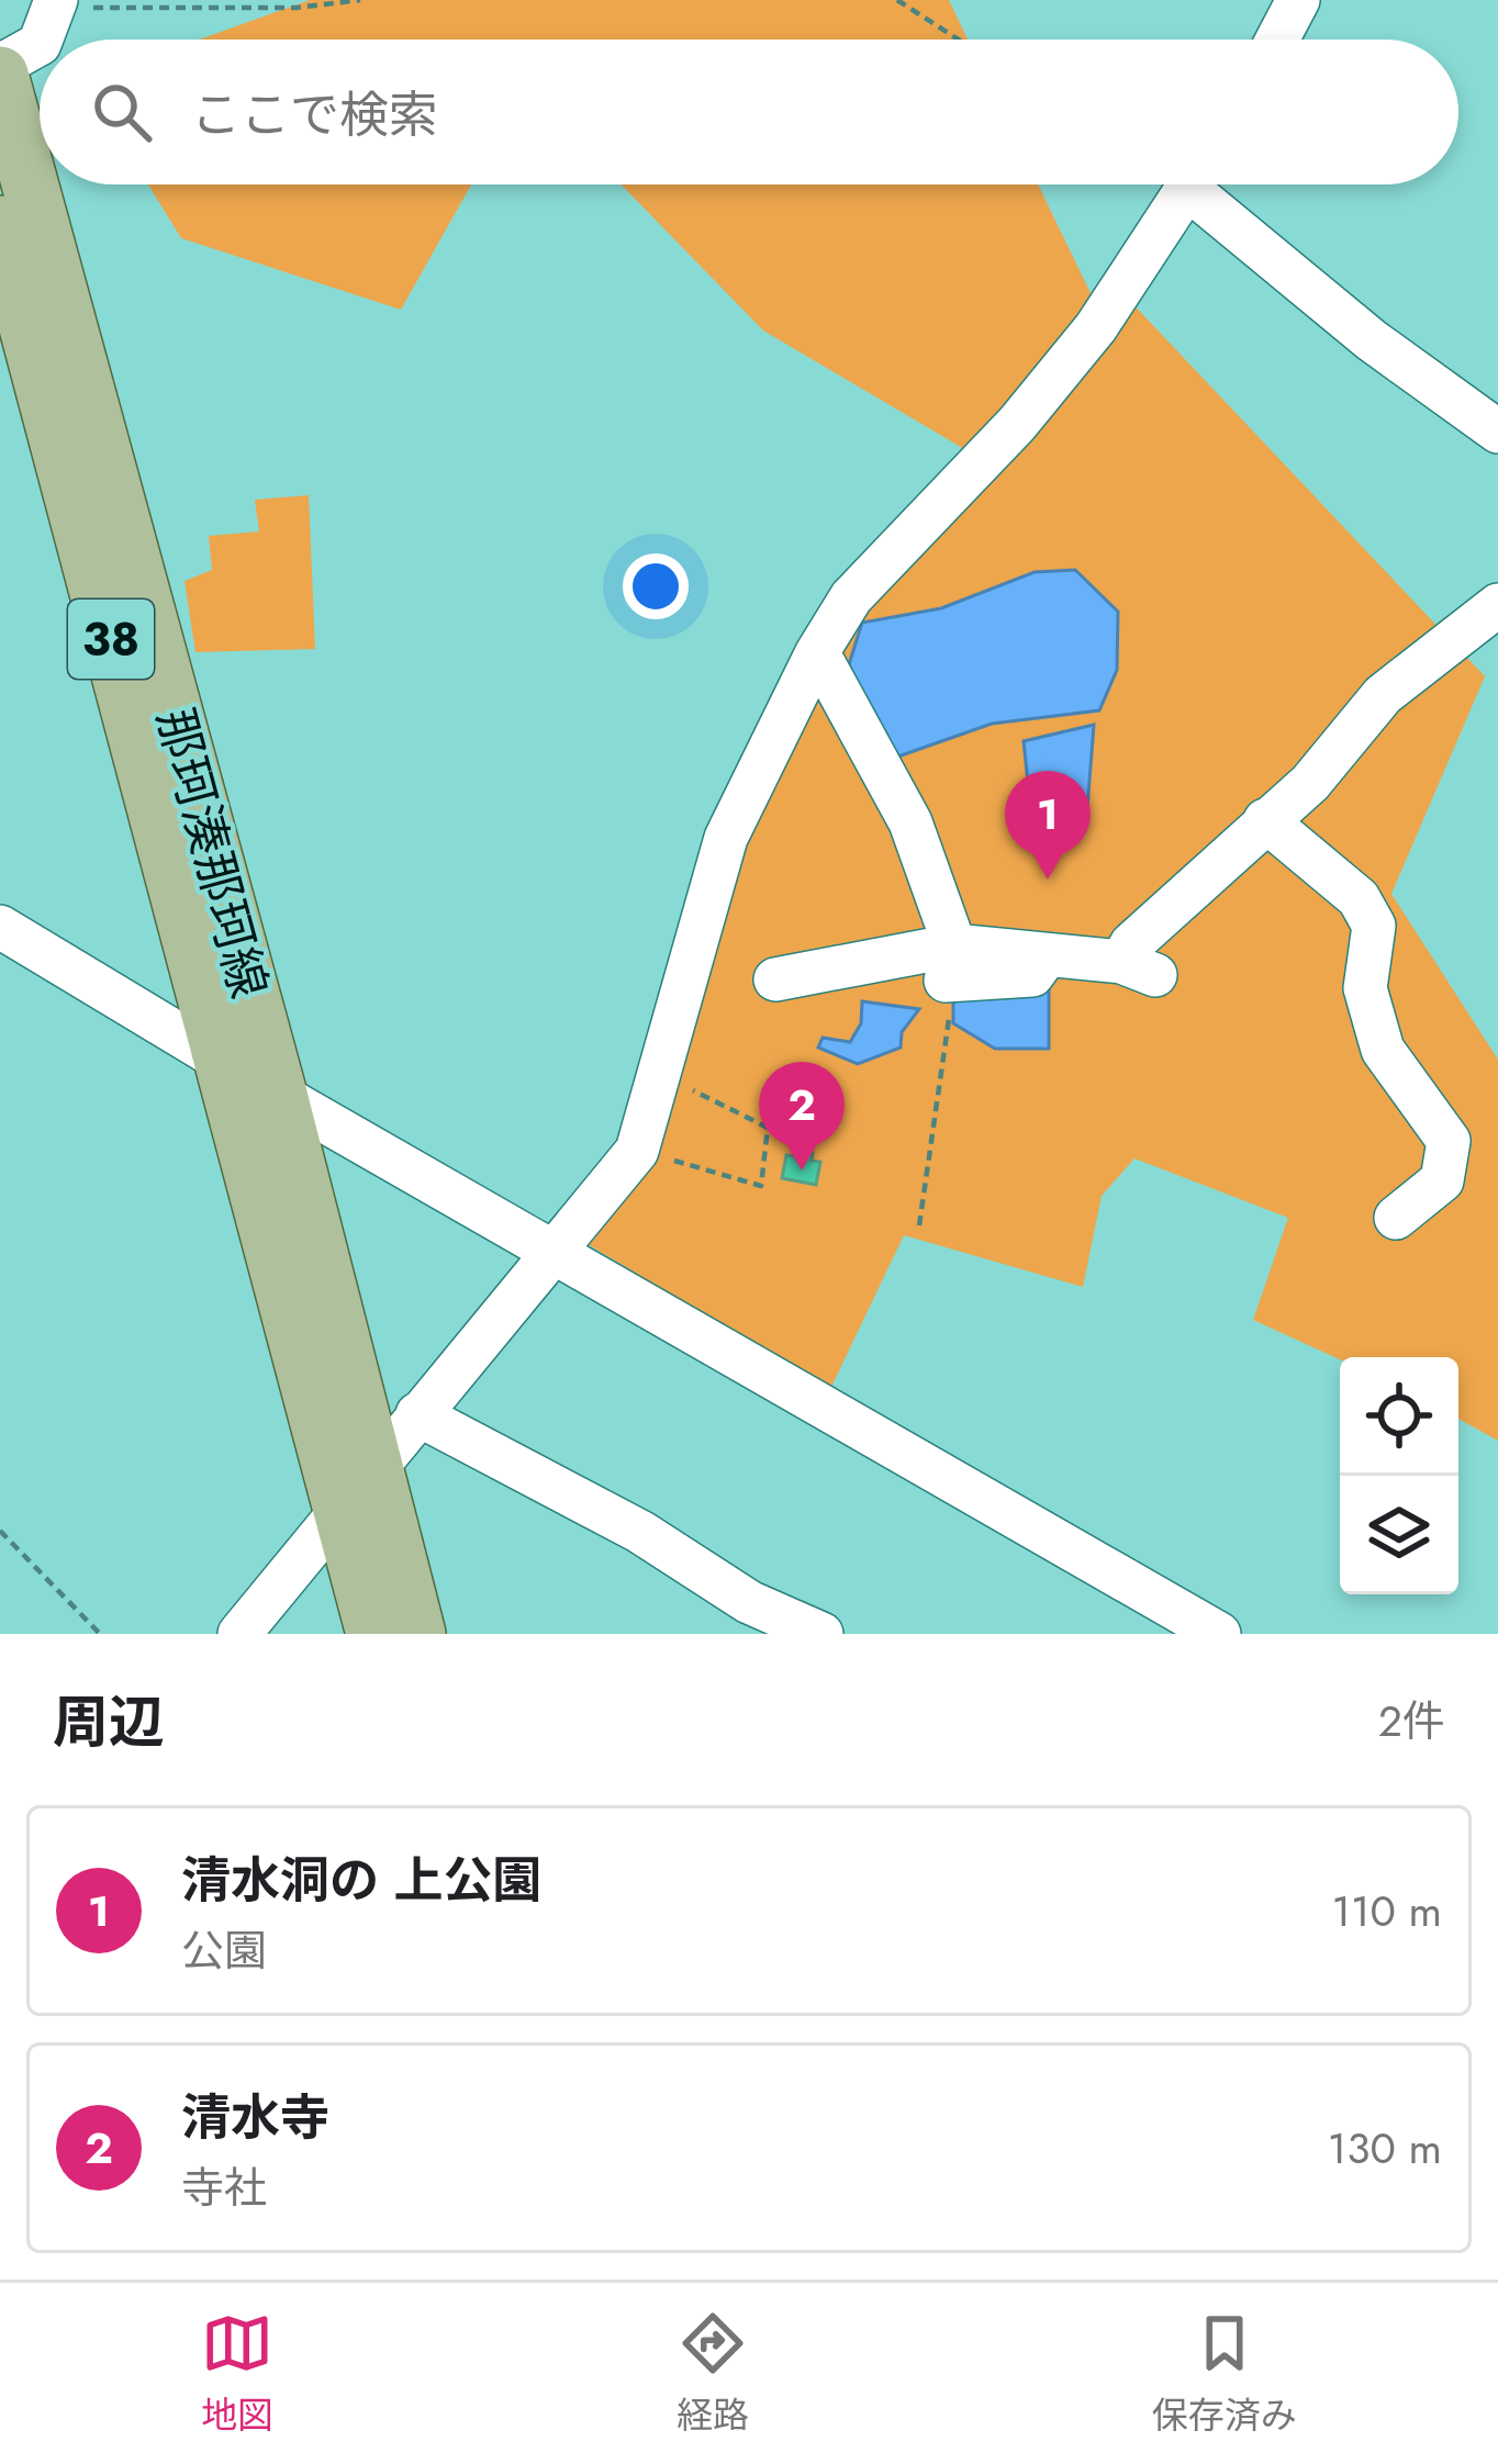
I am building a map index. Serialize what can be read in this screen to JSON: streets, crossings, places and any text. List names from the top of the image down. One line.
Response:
{"streets":{"main road":["38","那珂湊那珂線"]},"page":{"search":"ここで検索","pins":["1","2"],"heading":["周辺","2件"],"list":[{"mark":"1","name":"清水洞の 上公園","note":"公園","value":"110 m"},{"mark":"2","name":"清水寺","note":"寺社","value":"130 m"}],"nav":["地図","経路","保存済み"]}}
